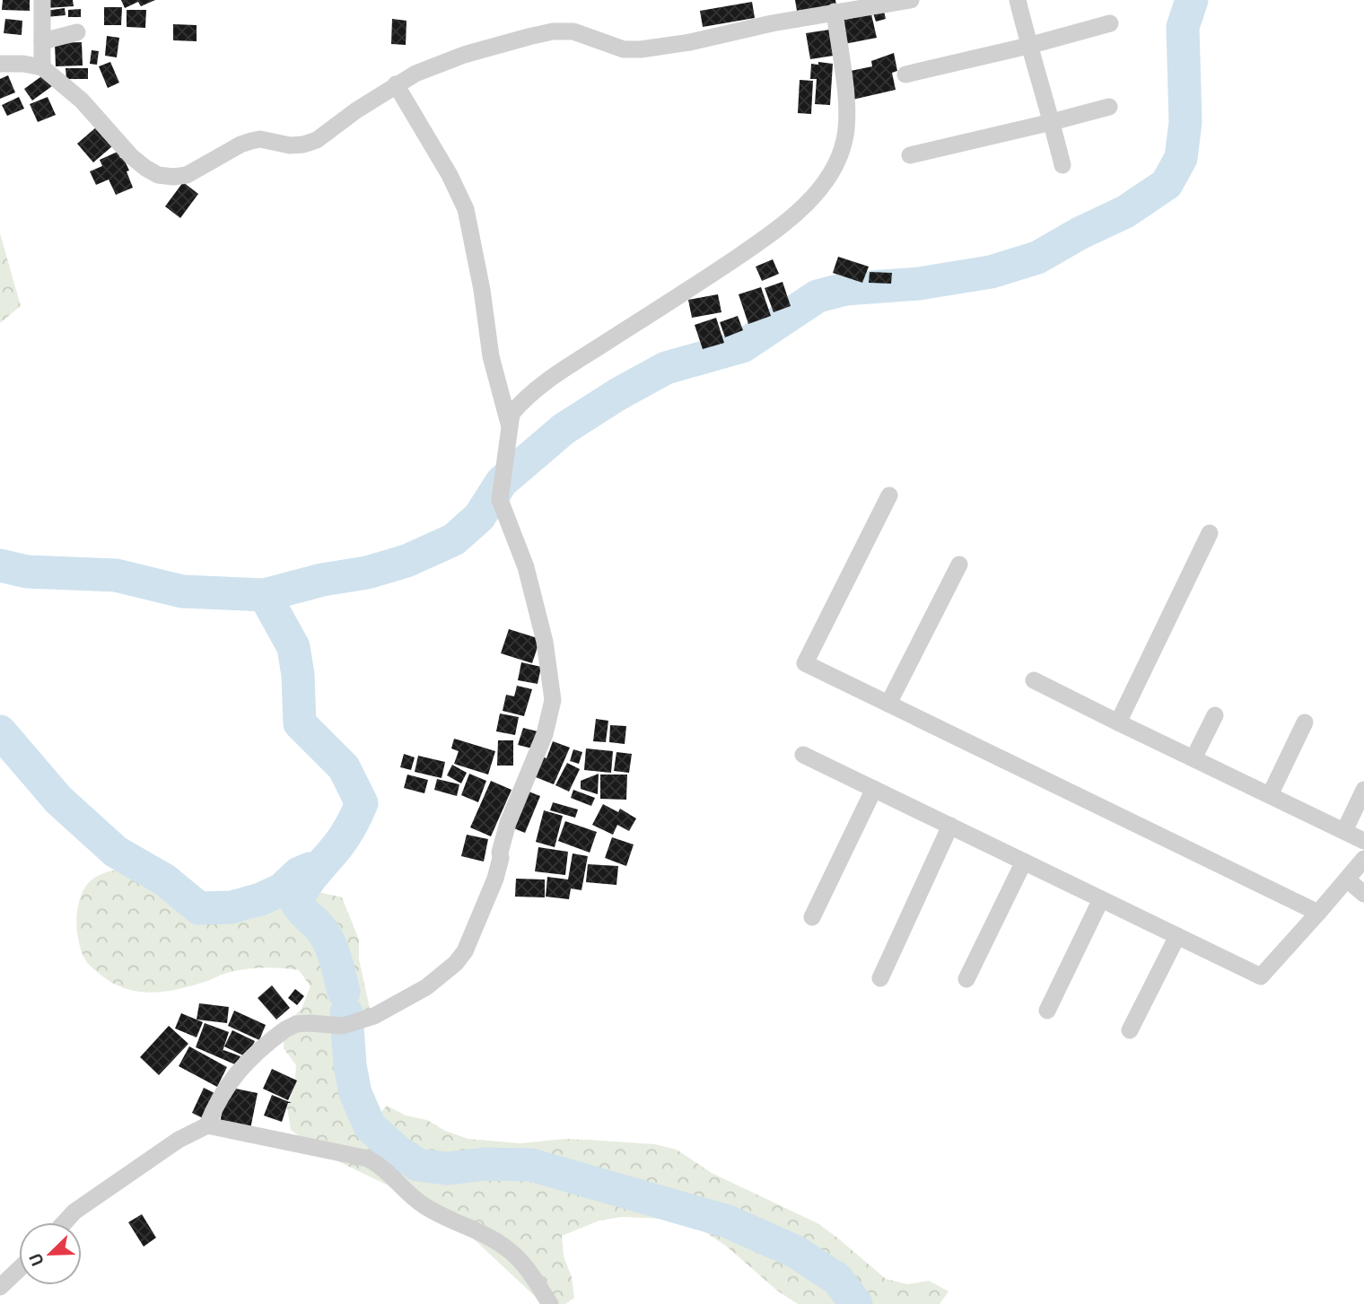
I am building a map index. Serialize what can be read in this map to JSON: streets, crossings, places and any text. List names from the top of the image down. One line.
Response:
{"north":"bottom left"}
